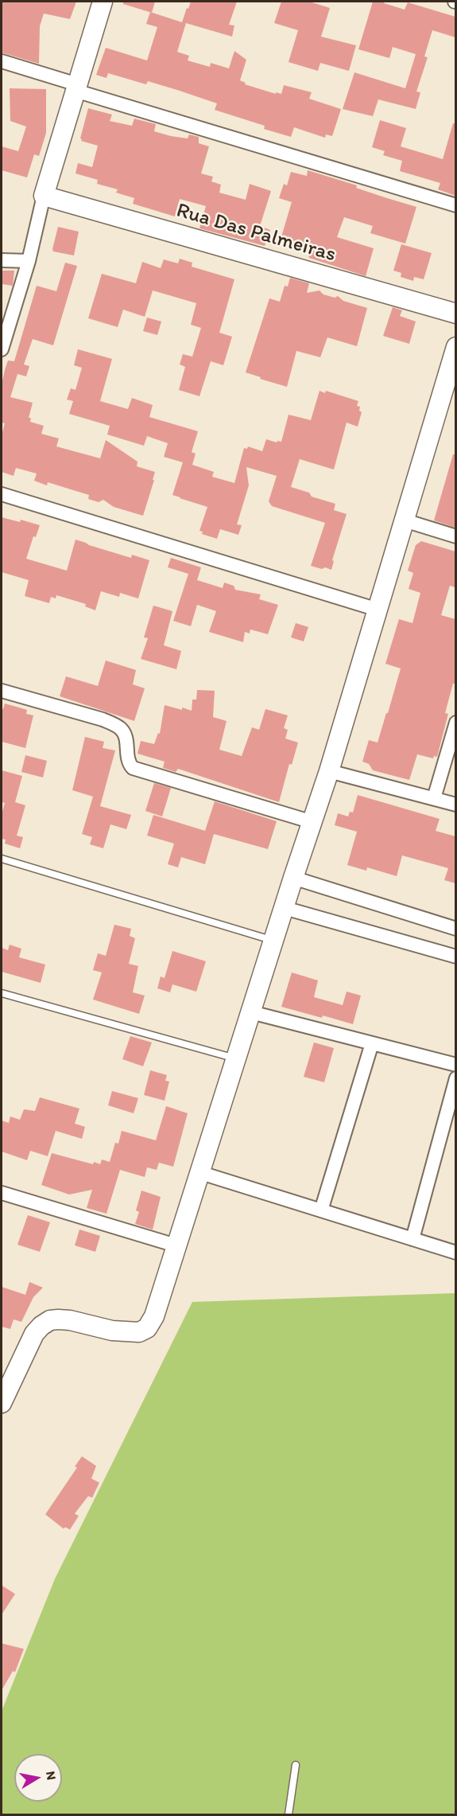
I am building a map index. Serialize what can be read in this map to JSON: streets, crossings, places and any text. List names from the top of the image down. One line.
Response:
{"streets":{"street":["Rua Das Palmeiras"]},"north":"right"}
